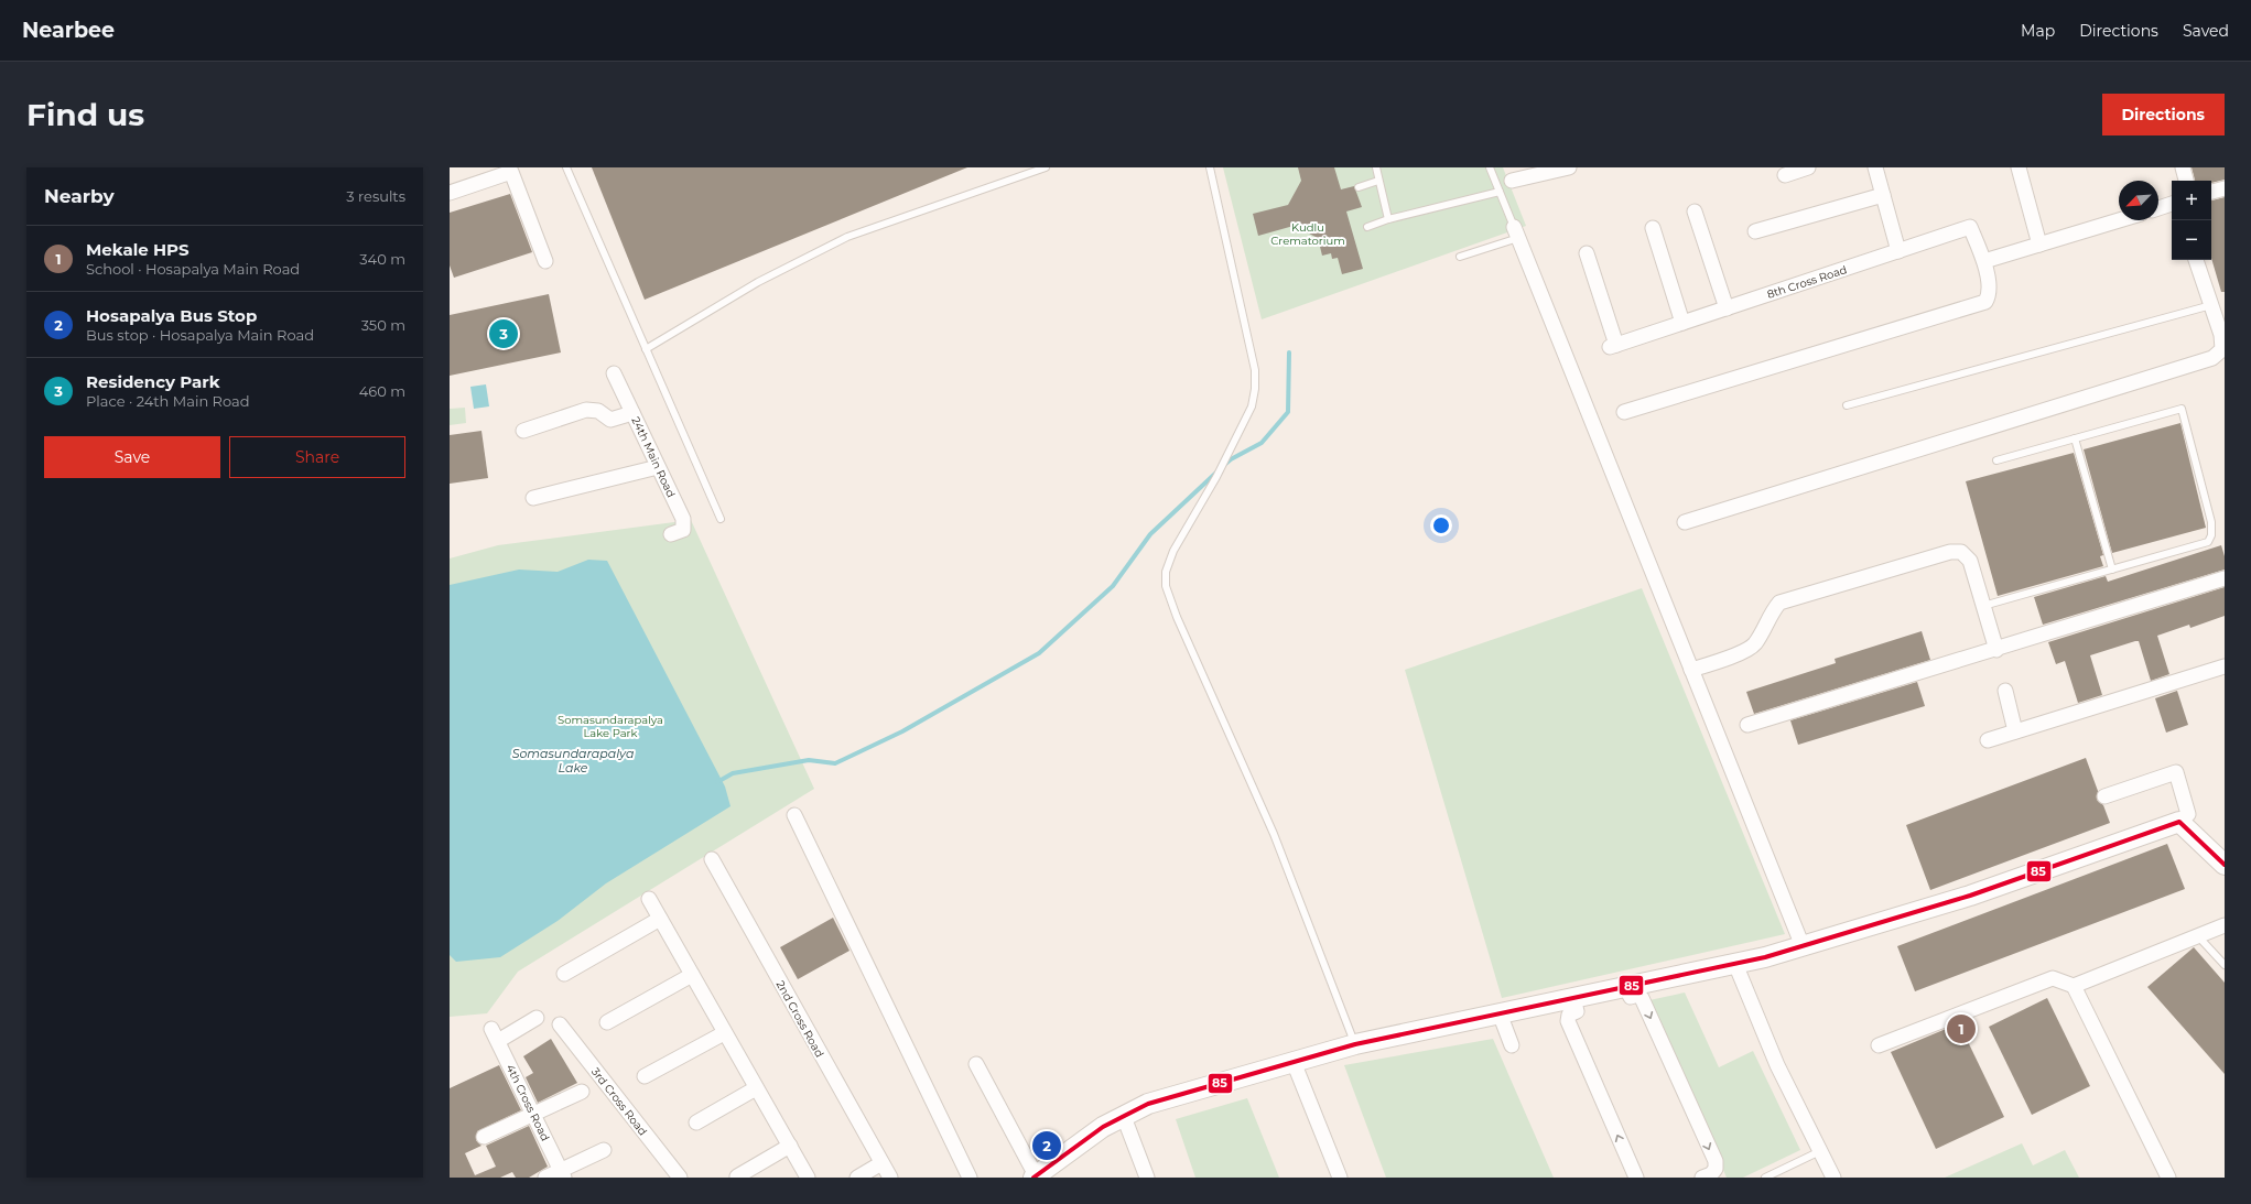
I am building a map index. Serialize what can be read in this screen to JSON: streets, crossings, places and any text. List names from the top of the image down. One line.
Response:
{"streets":{"street":["8th Cross Road","24th Main Road","2nd Cross Road","3rd Cross Road","4th Cross Road"]},"water":["Somasundarapalya Lake"],"parks":["Kudlu Crematorium","Somasundarapalya Lake Park"],"lines":["transit line 85"],"north":"bottom left","page":{"header":"Nearbee","nav":["Map","Directions","Saved"],"buttons":["Directions",["Save","Share"]],"title":"Find us","heading":["Nearby","3 results"],"map_buttons":["+","−"],"list":[{"mark":"1","name":"Mekale HPS","note":"School · Hosapalya Main Road","value":"340 m"},{"mark":"2","name":"Hosapalya Bus Stop","note":"Bus stop · Hosapalya Main Road","value":"350 m"},{"mark":"3","name":"Residency Park","note":"Place · 24th Main Road","value":"460 m"}],"pins":["3","1","2"]}}
